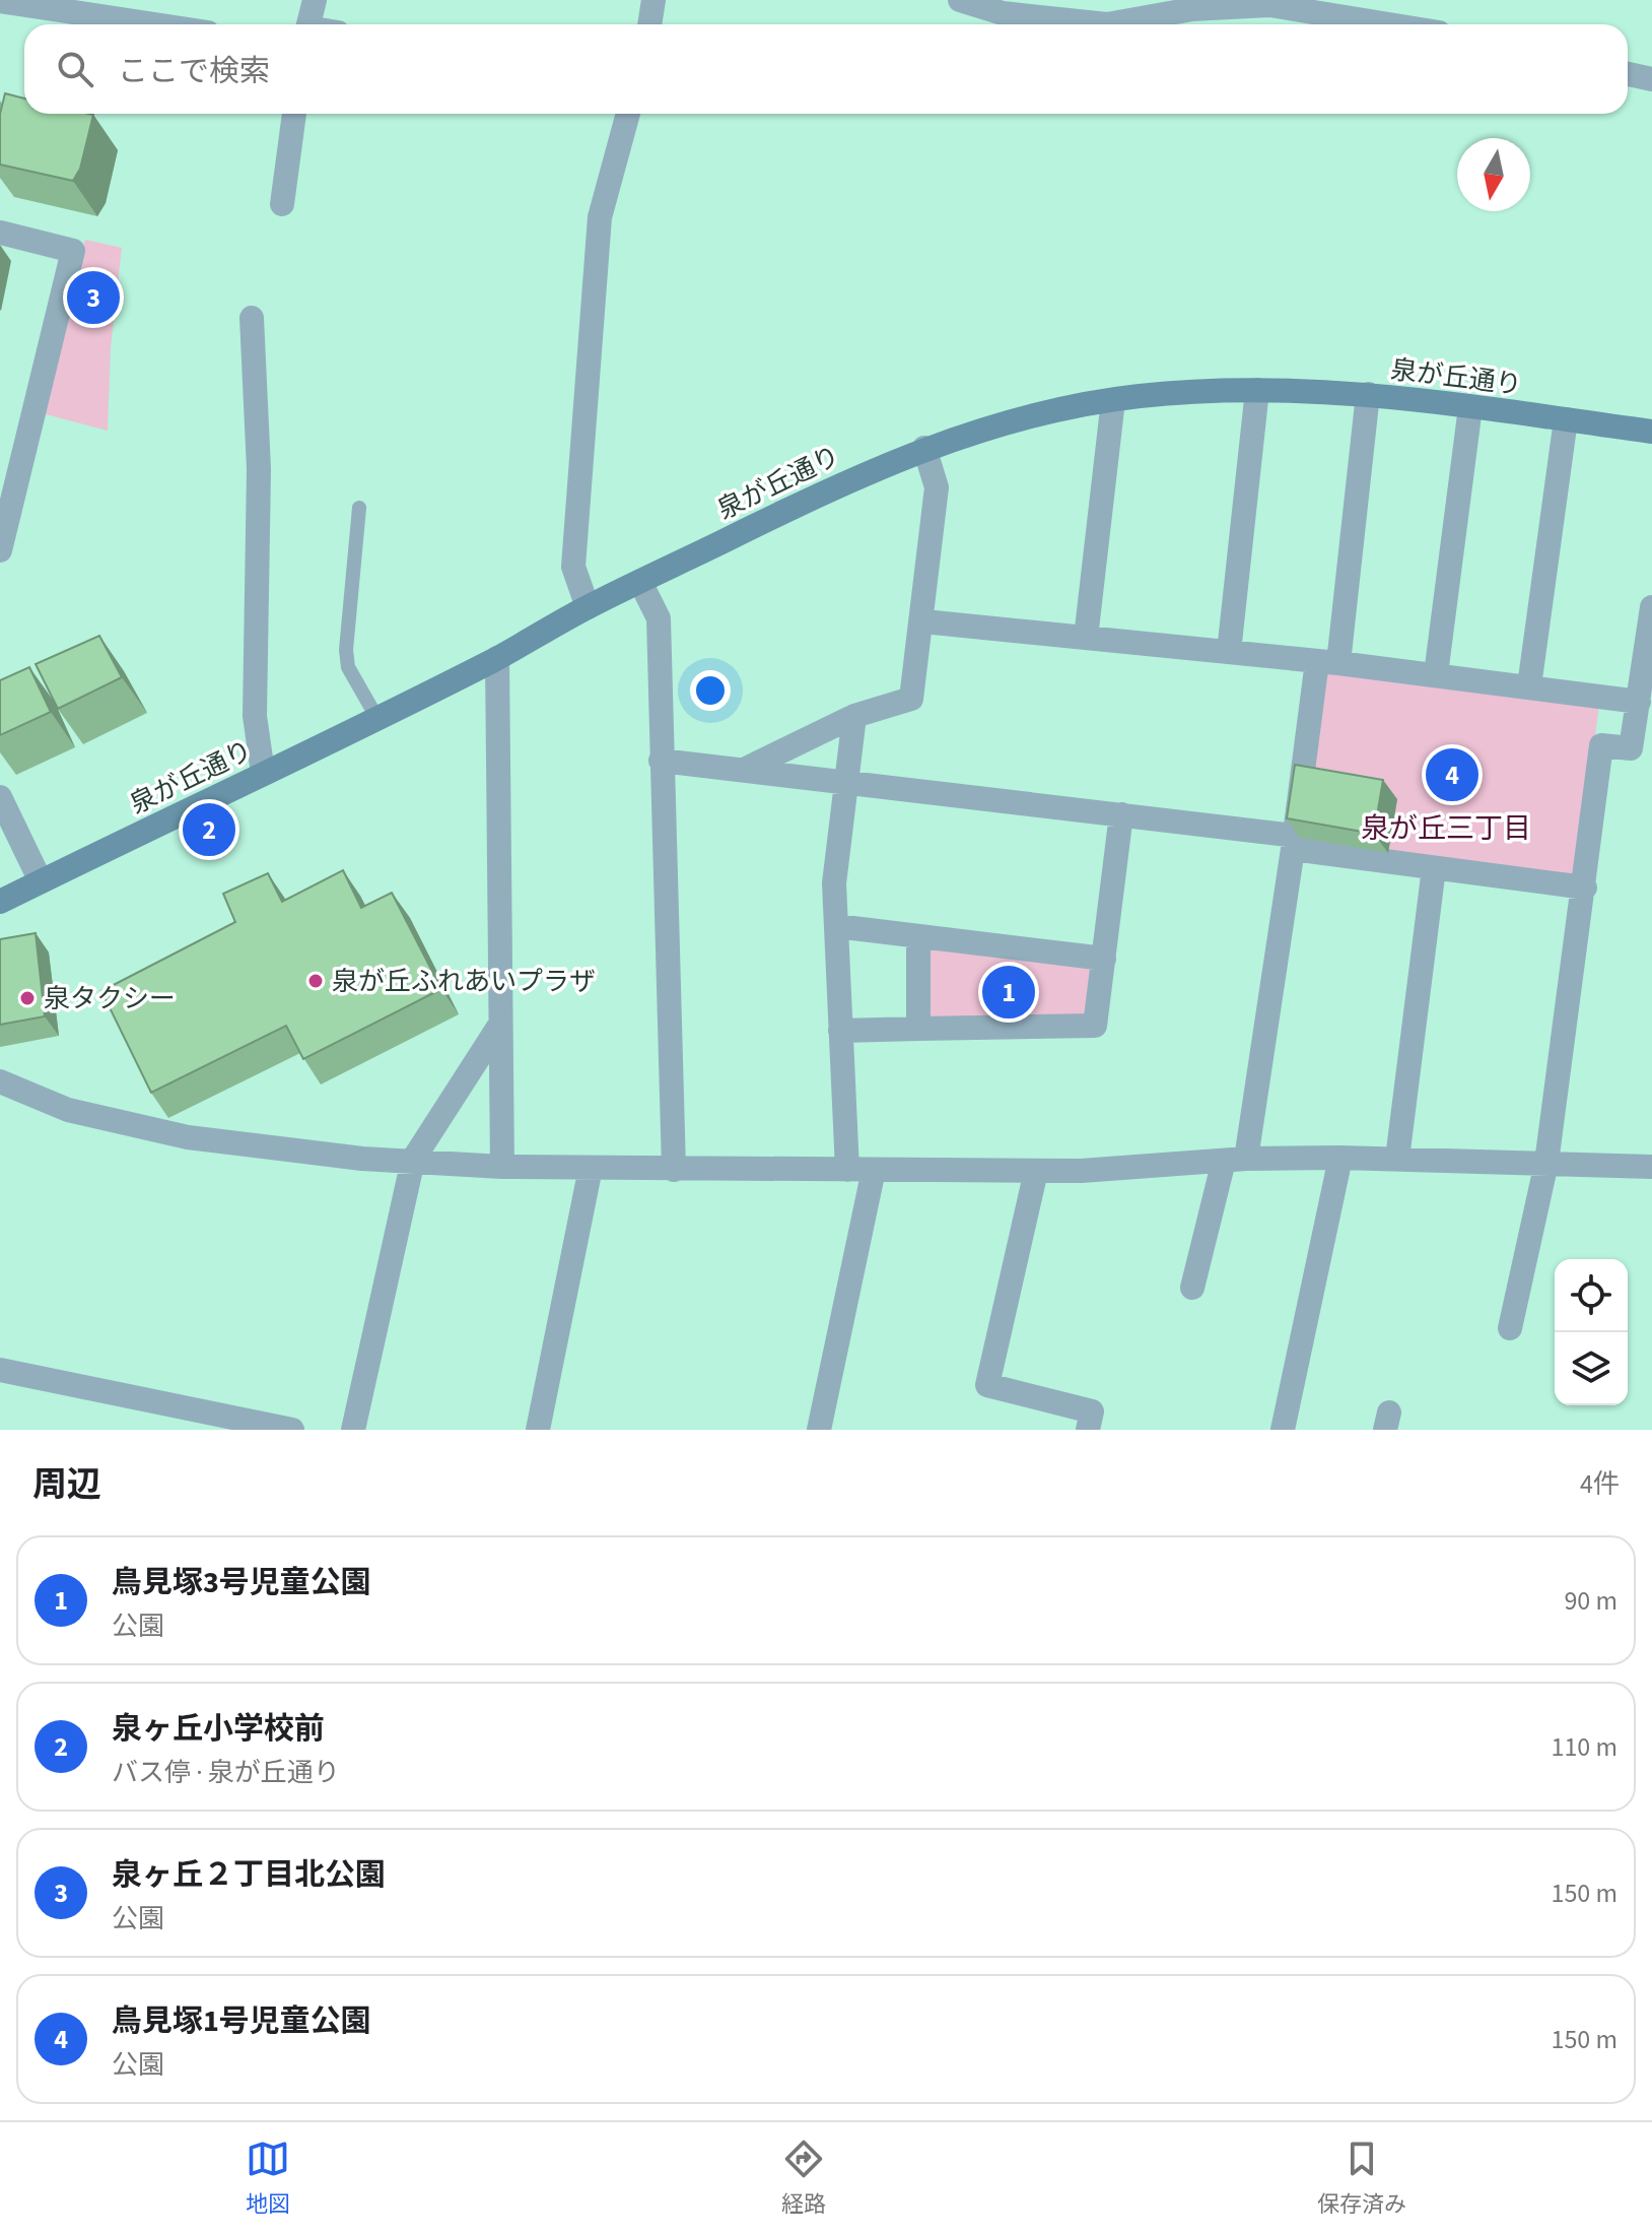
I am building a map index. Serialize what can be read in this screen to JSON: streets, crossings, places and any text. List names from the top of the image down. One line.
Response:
{"streets":{"street":["泉が丘通り"]},"districts":["泉が丘三丁目"],"places":["泉が丘ふれあいプラザ","泉タクシー"],"north":"bottom","page":{"search":"ここで検索","pins":["3","4","2","1"],"heading":["周辺","4件"],"list":[{"mark":"1","name":"鳥見塚3号児童公園","note":"公園","value":"90 m"},{"mark":"2","name":"泉ヶ丘小学校前","note":"バス停 · 泉が丘通り","value":"110 m"},{"mark":"3","name":"泉ヶ丘２丁目北公園","note":"公園","value":"150 m"},{"mark":"4","name":"鳥見塚1号児童公園","note":"公園","value":"150 m"}],"nav":["地図","経路","保存済み"]}}
